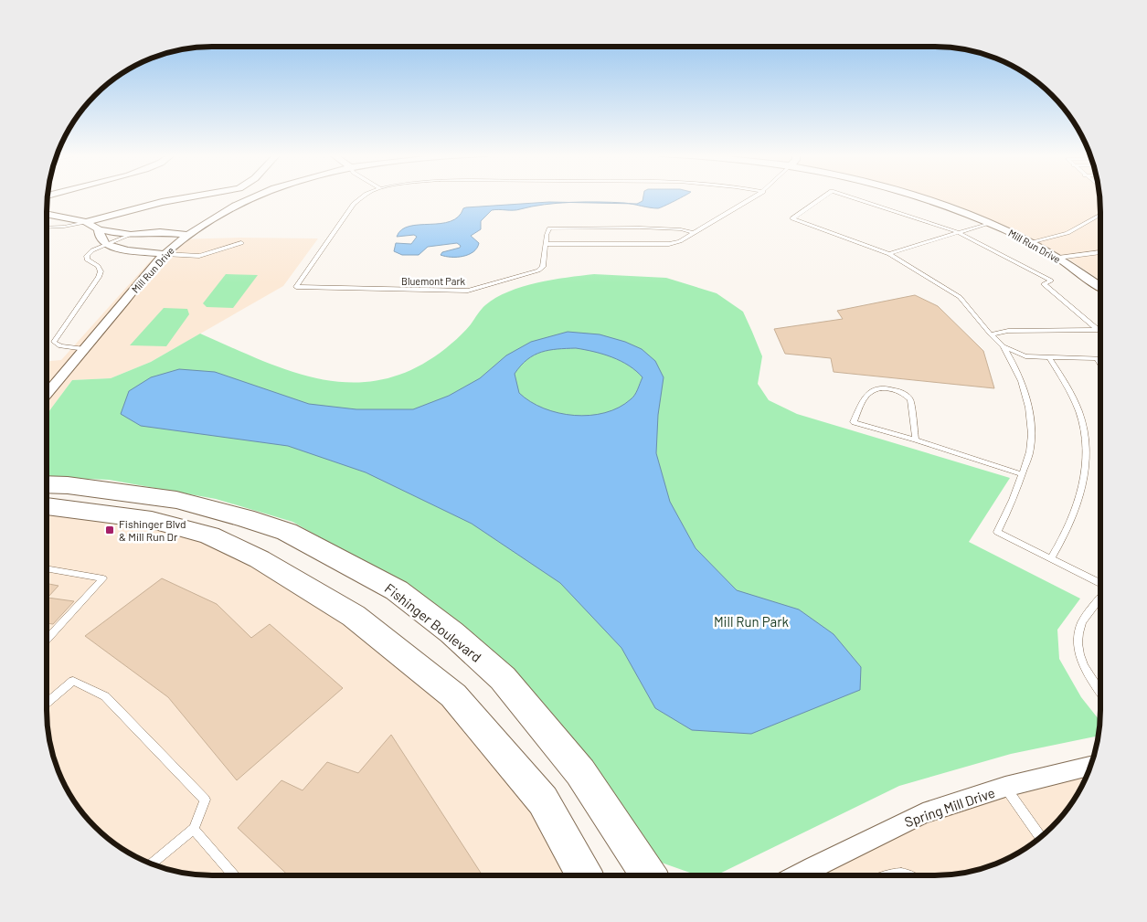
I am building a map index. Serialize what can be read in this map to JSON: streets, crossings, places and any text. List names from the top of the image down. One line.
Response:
{"streets":{"main road":["Fishinger Boulevard"],"street":["Mill Run Drive","Spring Mill Drive"],"lane":["Bluemont Park"]},"parks":["Mill Run Park"],"places":{"transit":["Fishinger Blvd & Mill Run Dr"]}}
